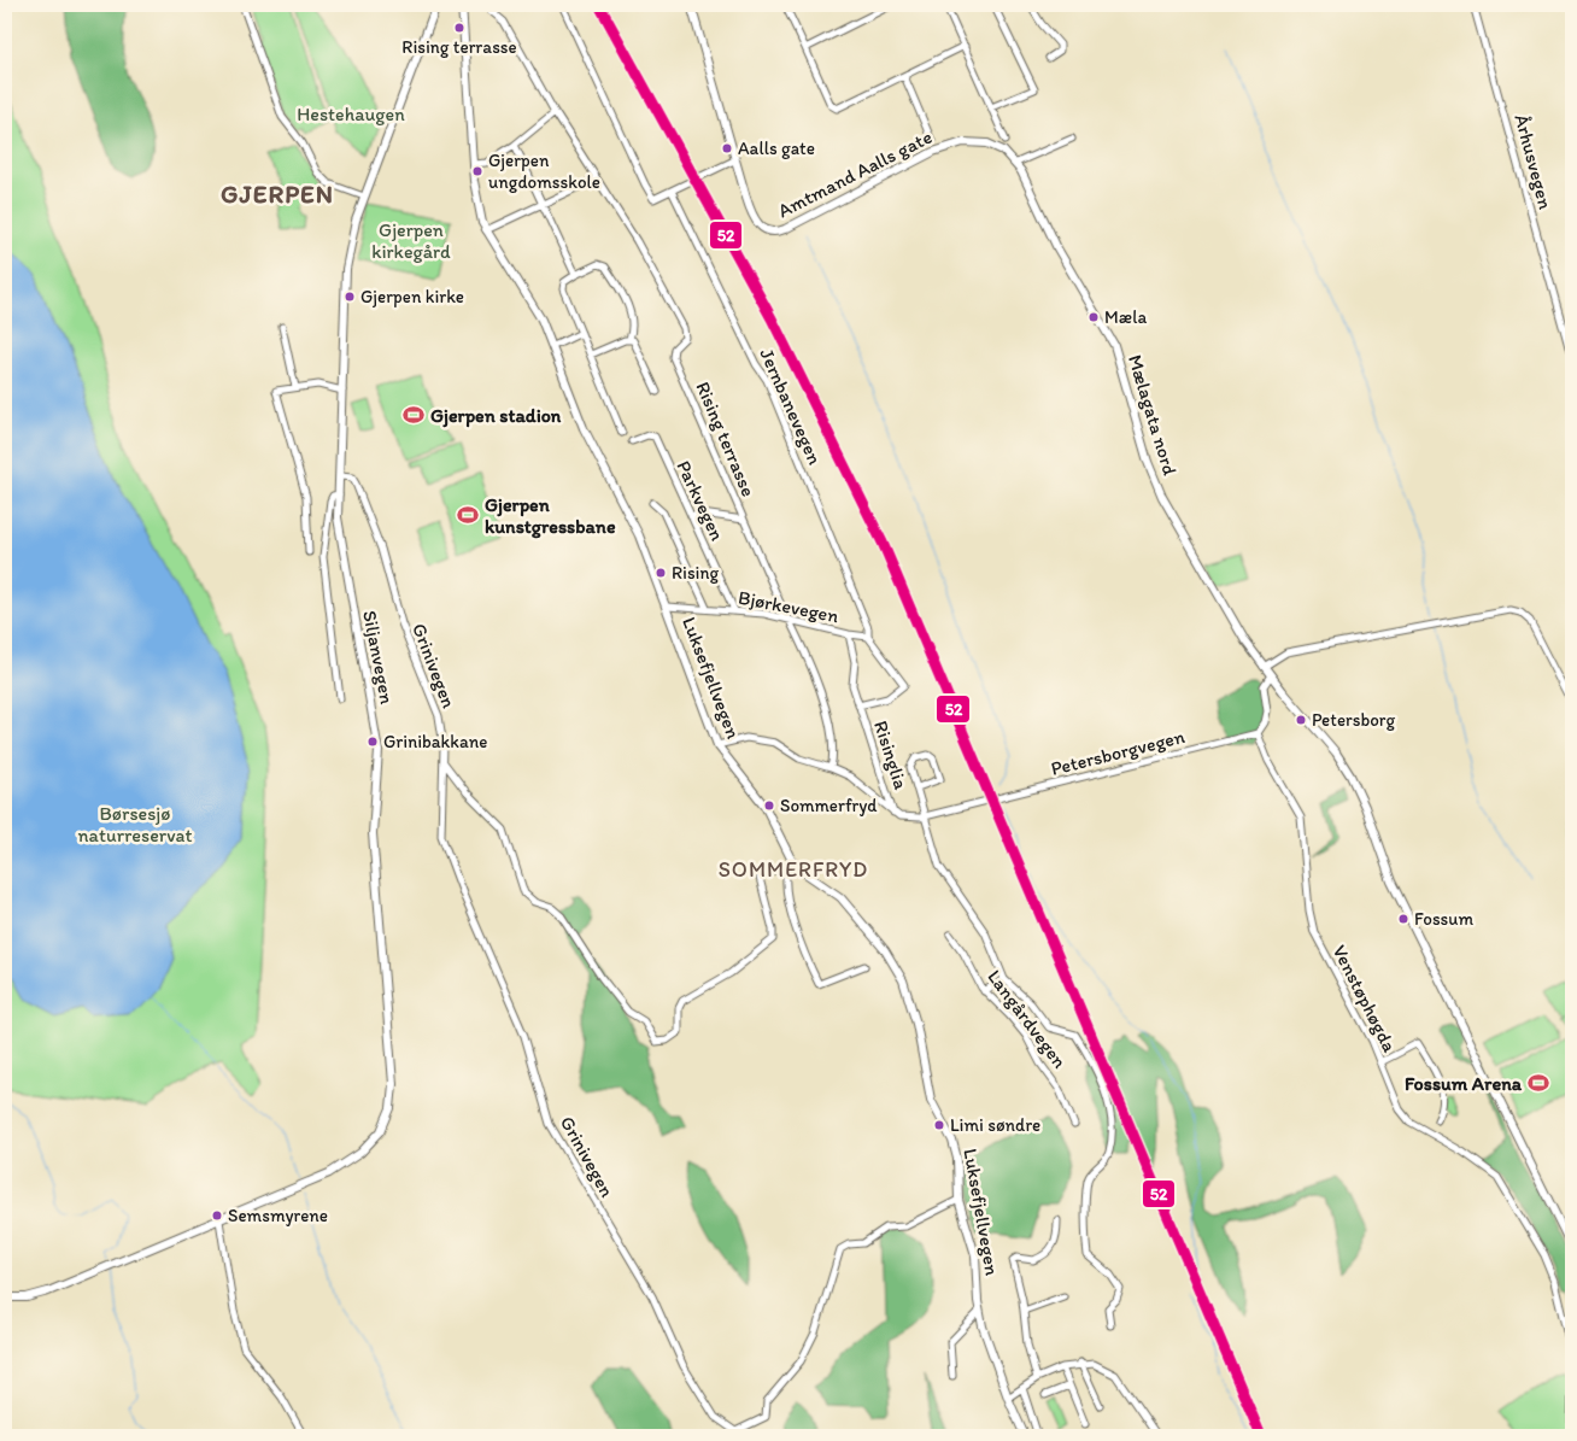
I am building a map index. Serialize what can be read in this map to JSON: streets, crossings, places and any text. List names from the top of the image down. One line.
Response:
{"streets":{"main road":["Amtmand Aalls gate","Mælagata nord","Siljanvegen","Luksefjellvegen"],"street":["Århusvegen","Jernbanevegen","Rising terrasse","Parkvegen","Bjørkevegen","Grinivegen","Petersborgvegen","Risinglia","Venstøphøgda","Langårdvegen"]},"crossings":[["Amtmand Aalls gate","Mælagata nord"],["Jernbanevegen","Bjørkevegen"],["Jernbanevegen","Risinglia"],["Rising terrasse","Bjørkevegen"],["Parkvegen","Bjørkevegen"],["Bjørkevegen","Luksefjellvegen"],["Bjørkevegen","Risinglia"],["Siljanvegen","Grinivegen"],["Grinivegen","Luksefjellvegen"],["Petersborgvegen","Risinglia"],["Petersborgvegen","Venstøphøgda"],["Petersborgvegen","Langårdvegen"]],"districts":["GJERPEN","SOMMERFRYD"],"parks":["Hestehaugen","Gjerpen kirkegård","Børsesjø naturreservat"],"places":{"other":["Rising terrasse","Aalls gate","Gjerpen ungdomsskole","Gjerpen kirke","Mæla","Rising","Petersborg","Grinibakkane","Sommerfryd","Fossum","Limi søndre","Semsmyrene"],"sports":["Gjerpen stadion","Gjerpen kunstgressbane","Fossum Arena"]},"lines":["transit line 52"]}
